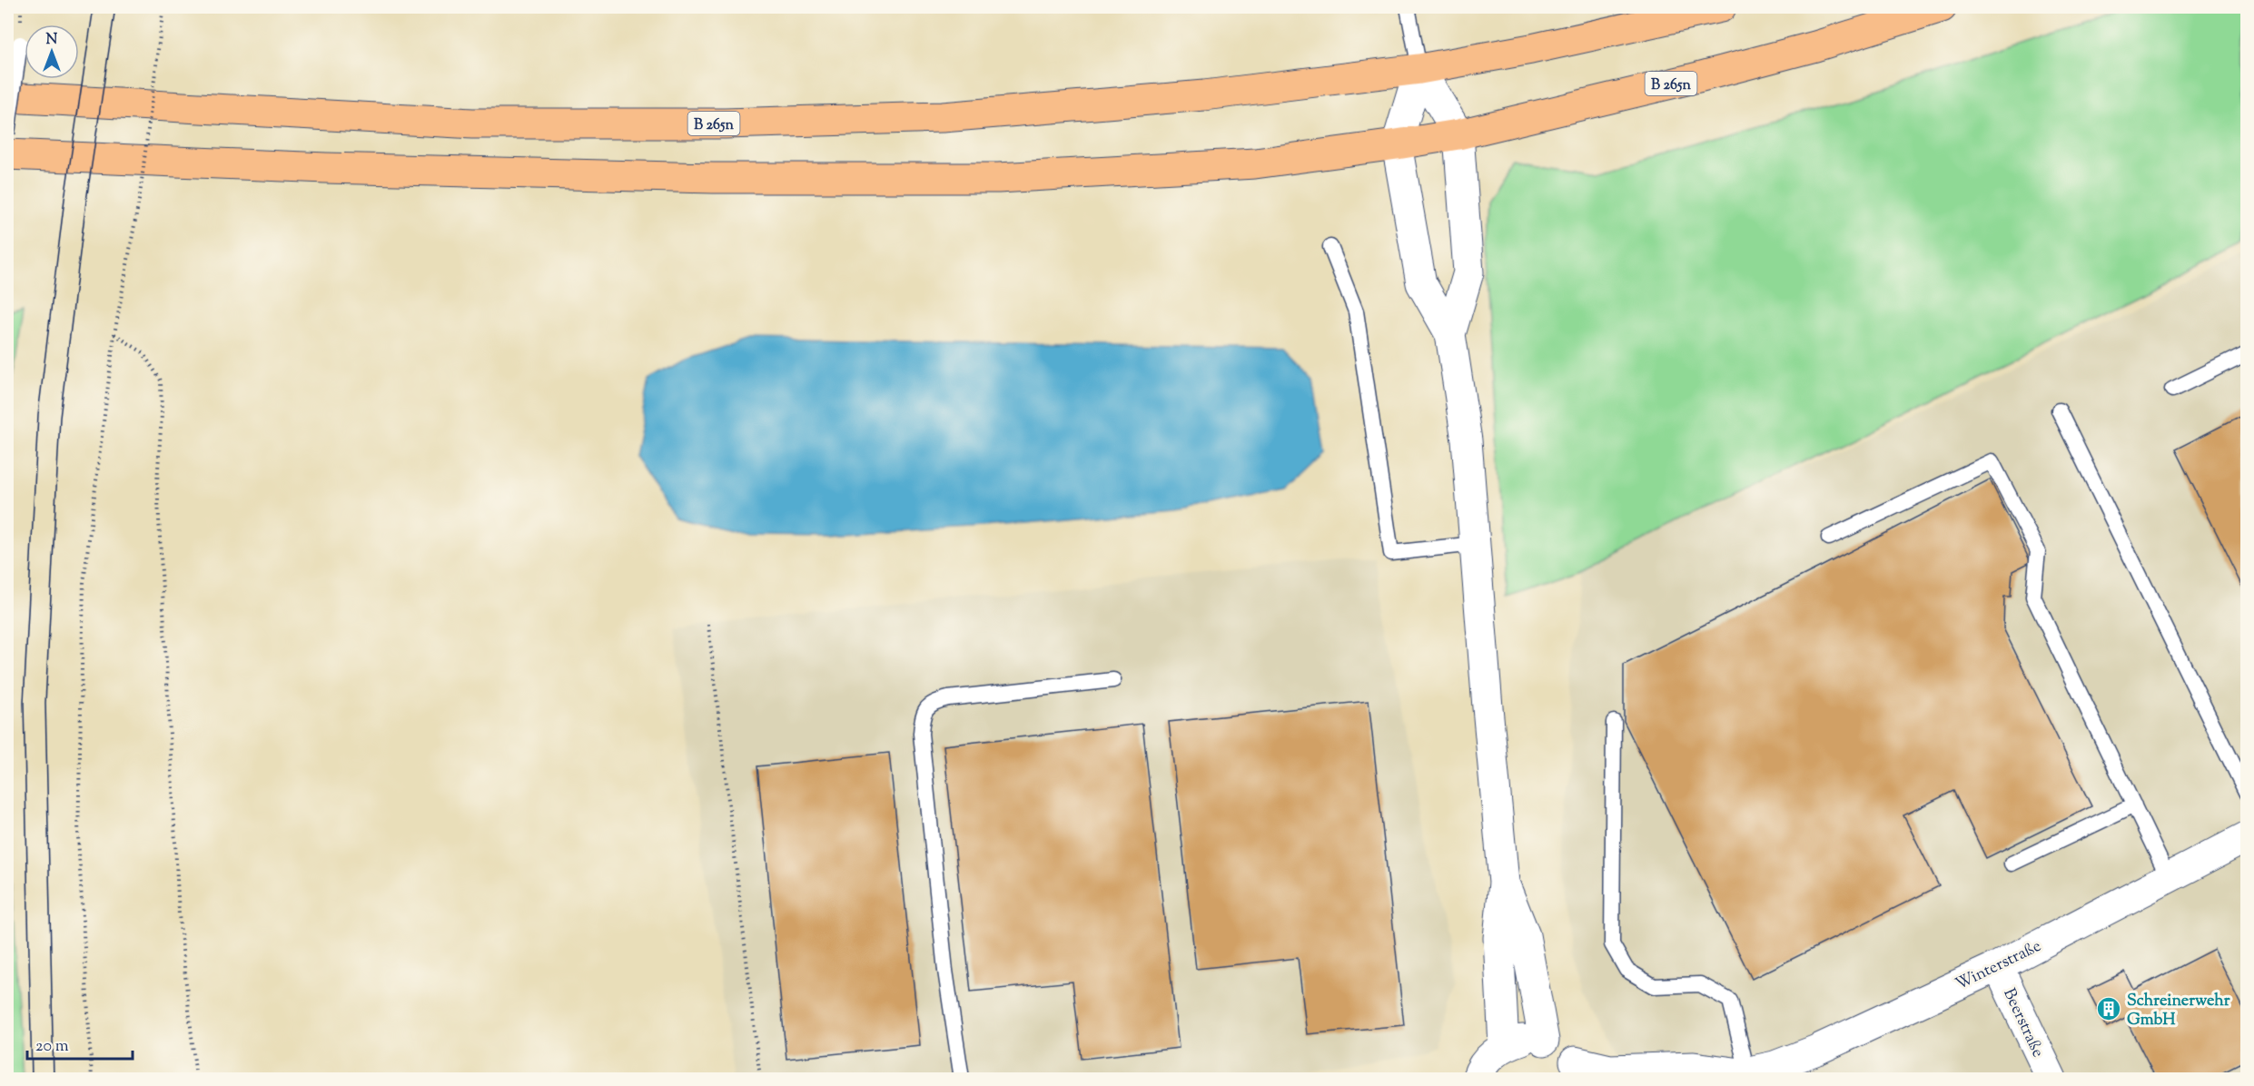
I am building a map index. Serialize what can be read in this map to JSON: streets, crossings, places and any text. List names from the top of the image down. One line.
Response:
{"streets":{"main road":["B 265n"],"street":["Winterstraße","Beerstraße"]},"crossings":[["Winterstraße","Beerstraße"]],"places":{"building":["Schreinerwehr GmbH"]},"scale_bar":"20 m","north":"top"}
